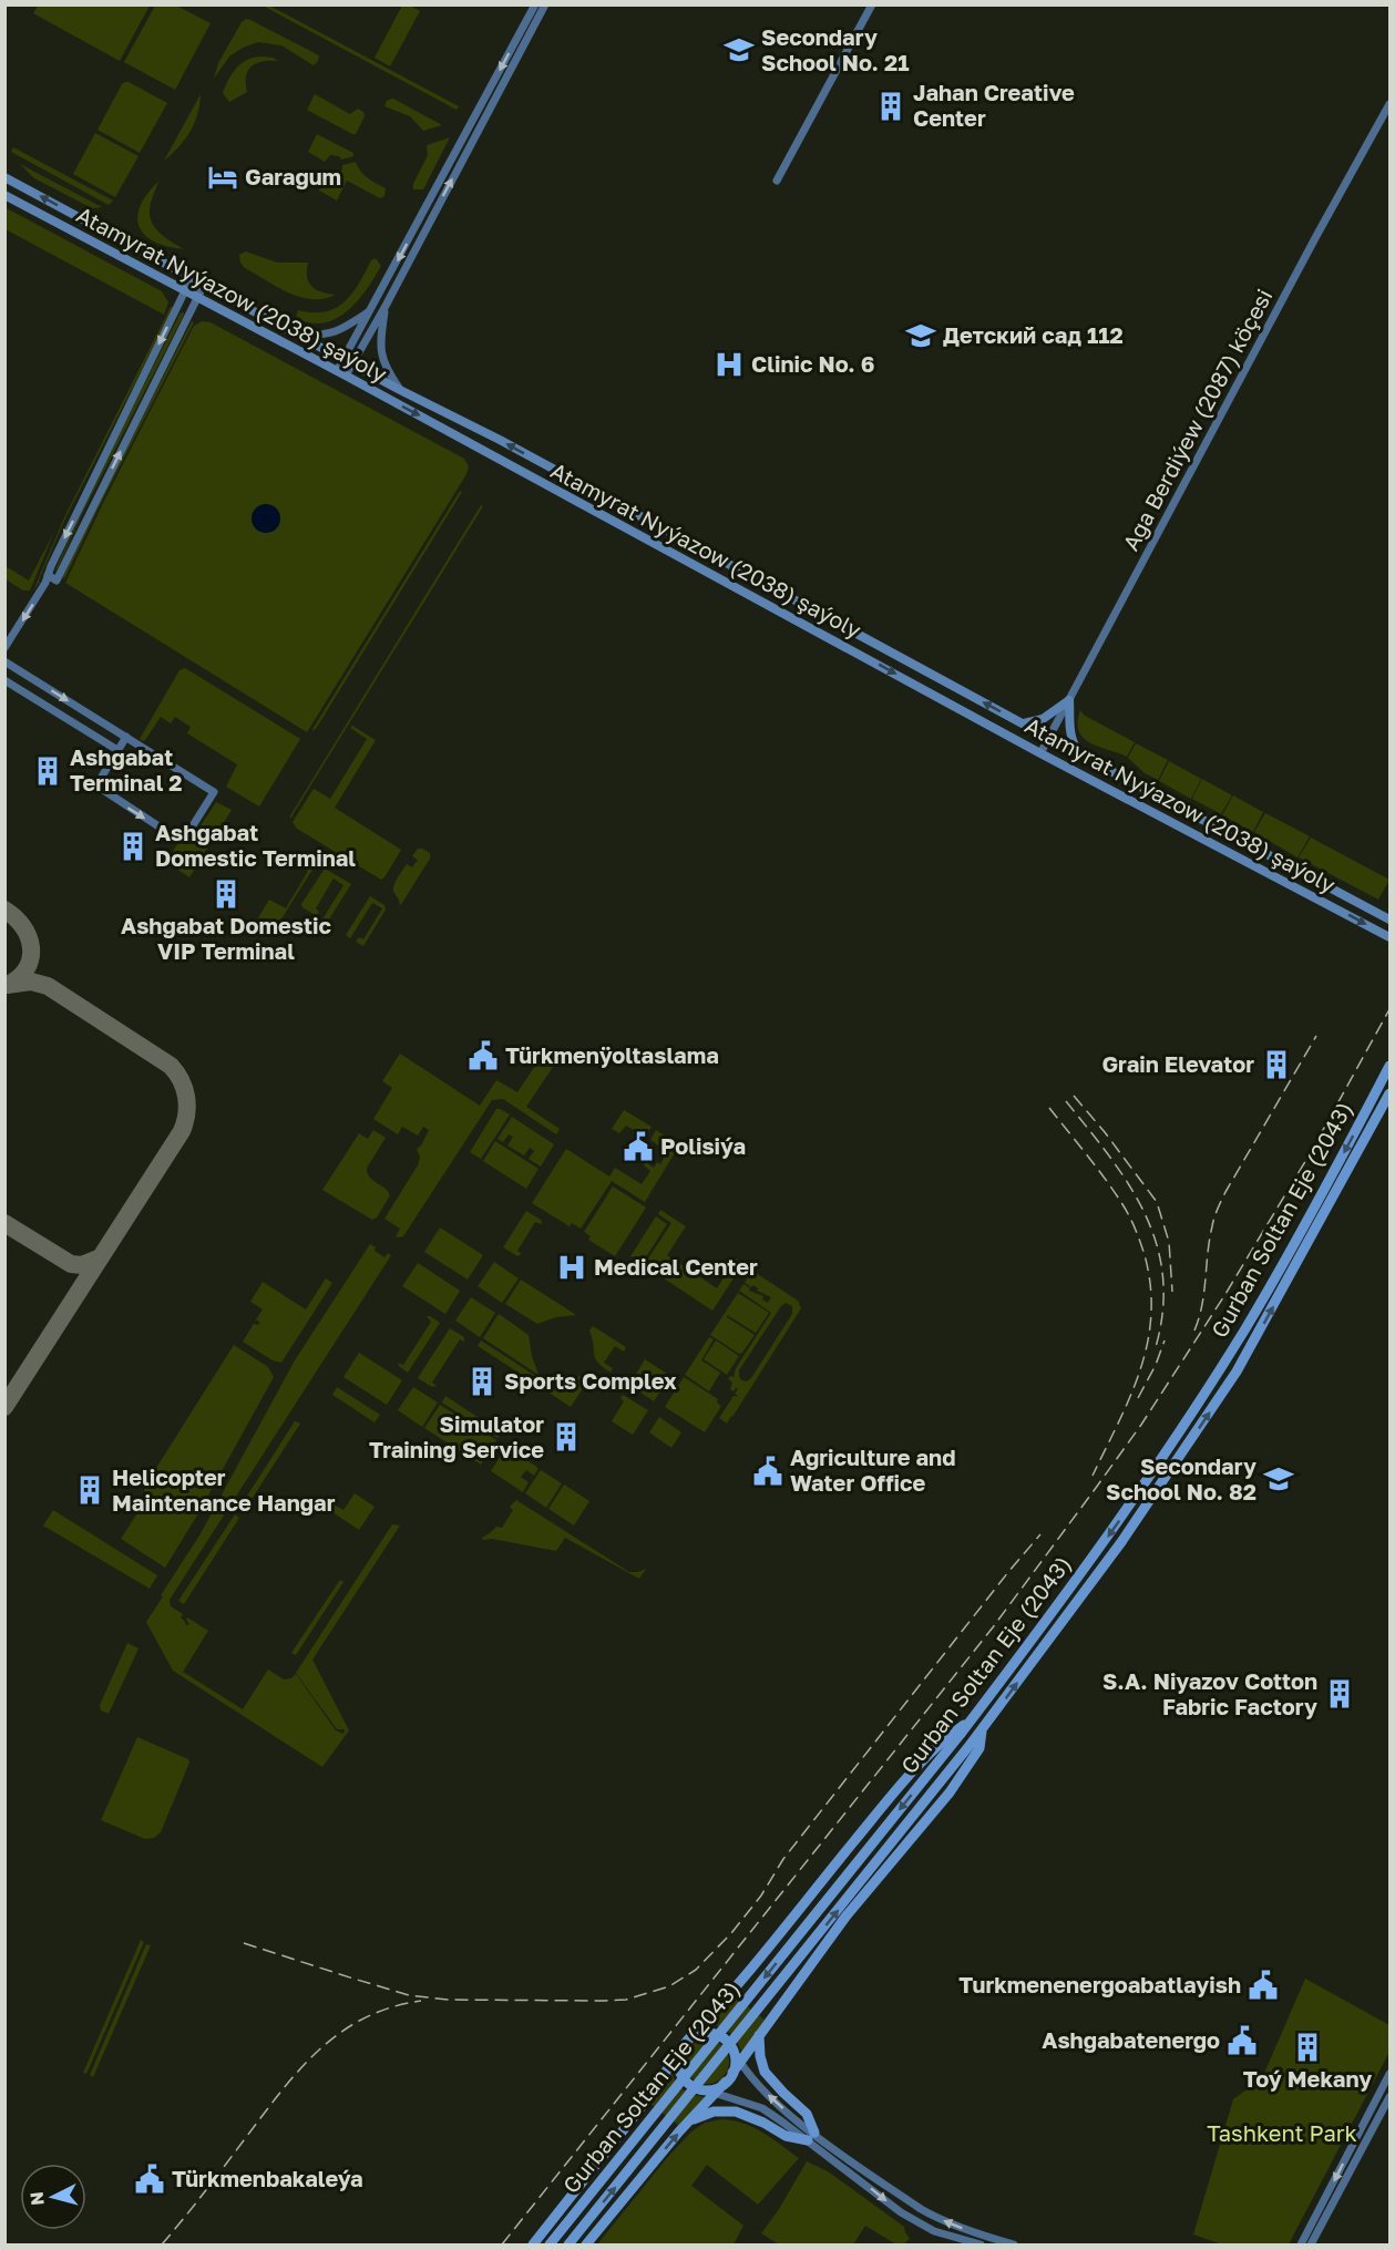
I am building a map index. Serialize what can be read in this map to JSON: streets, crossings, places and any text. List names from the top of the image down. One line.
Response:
{"streets":{"highway":["Gurban Soltan Eje (2043)"],"main road":["Atamyrat Nyýazow (2038) şaýoly"],"street":["Aga Berdiýew (2087) köçesi"]},"crossings":[["Atamyrat Nyýazow (2038) şaýoly","Aga Berdiýew (2087) köçesi"]],"parks":["Tashkent Park"],"places":{"school or university":["Secondary School No. 21","Детский сад 112","Secondary School No. 82"],"building":["Jahan Creative Center","Ashgabat Terminal 2","Ashgabat Domestic Terminal","Ashgabat Domestic VIP Terminal","Grain Elevator","Sports Complex","Simulator Training Service","Helicopter Maintenance Hangar","S.A. Niyazov Cotton Fabric Factory","Toý Mekany"],"hotel":["Garagum"],"hospital":["Clinic No. 6","Medical Center"],"public building":["Türkmenÿoltaslama","Polisiýa","Agriculture and Water Office","Turkmenenergoabatlayish","Ashgabatenergo","Türkmenbakaleýa"]},"north":"left"}
